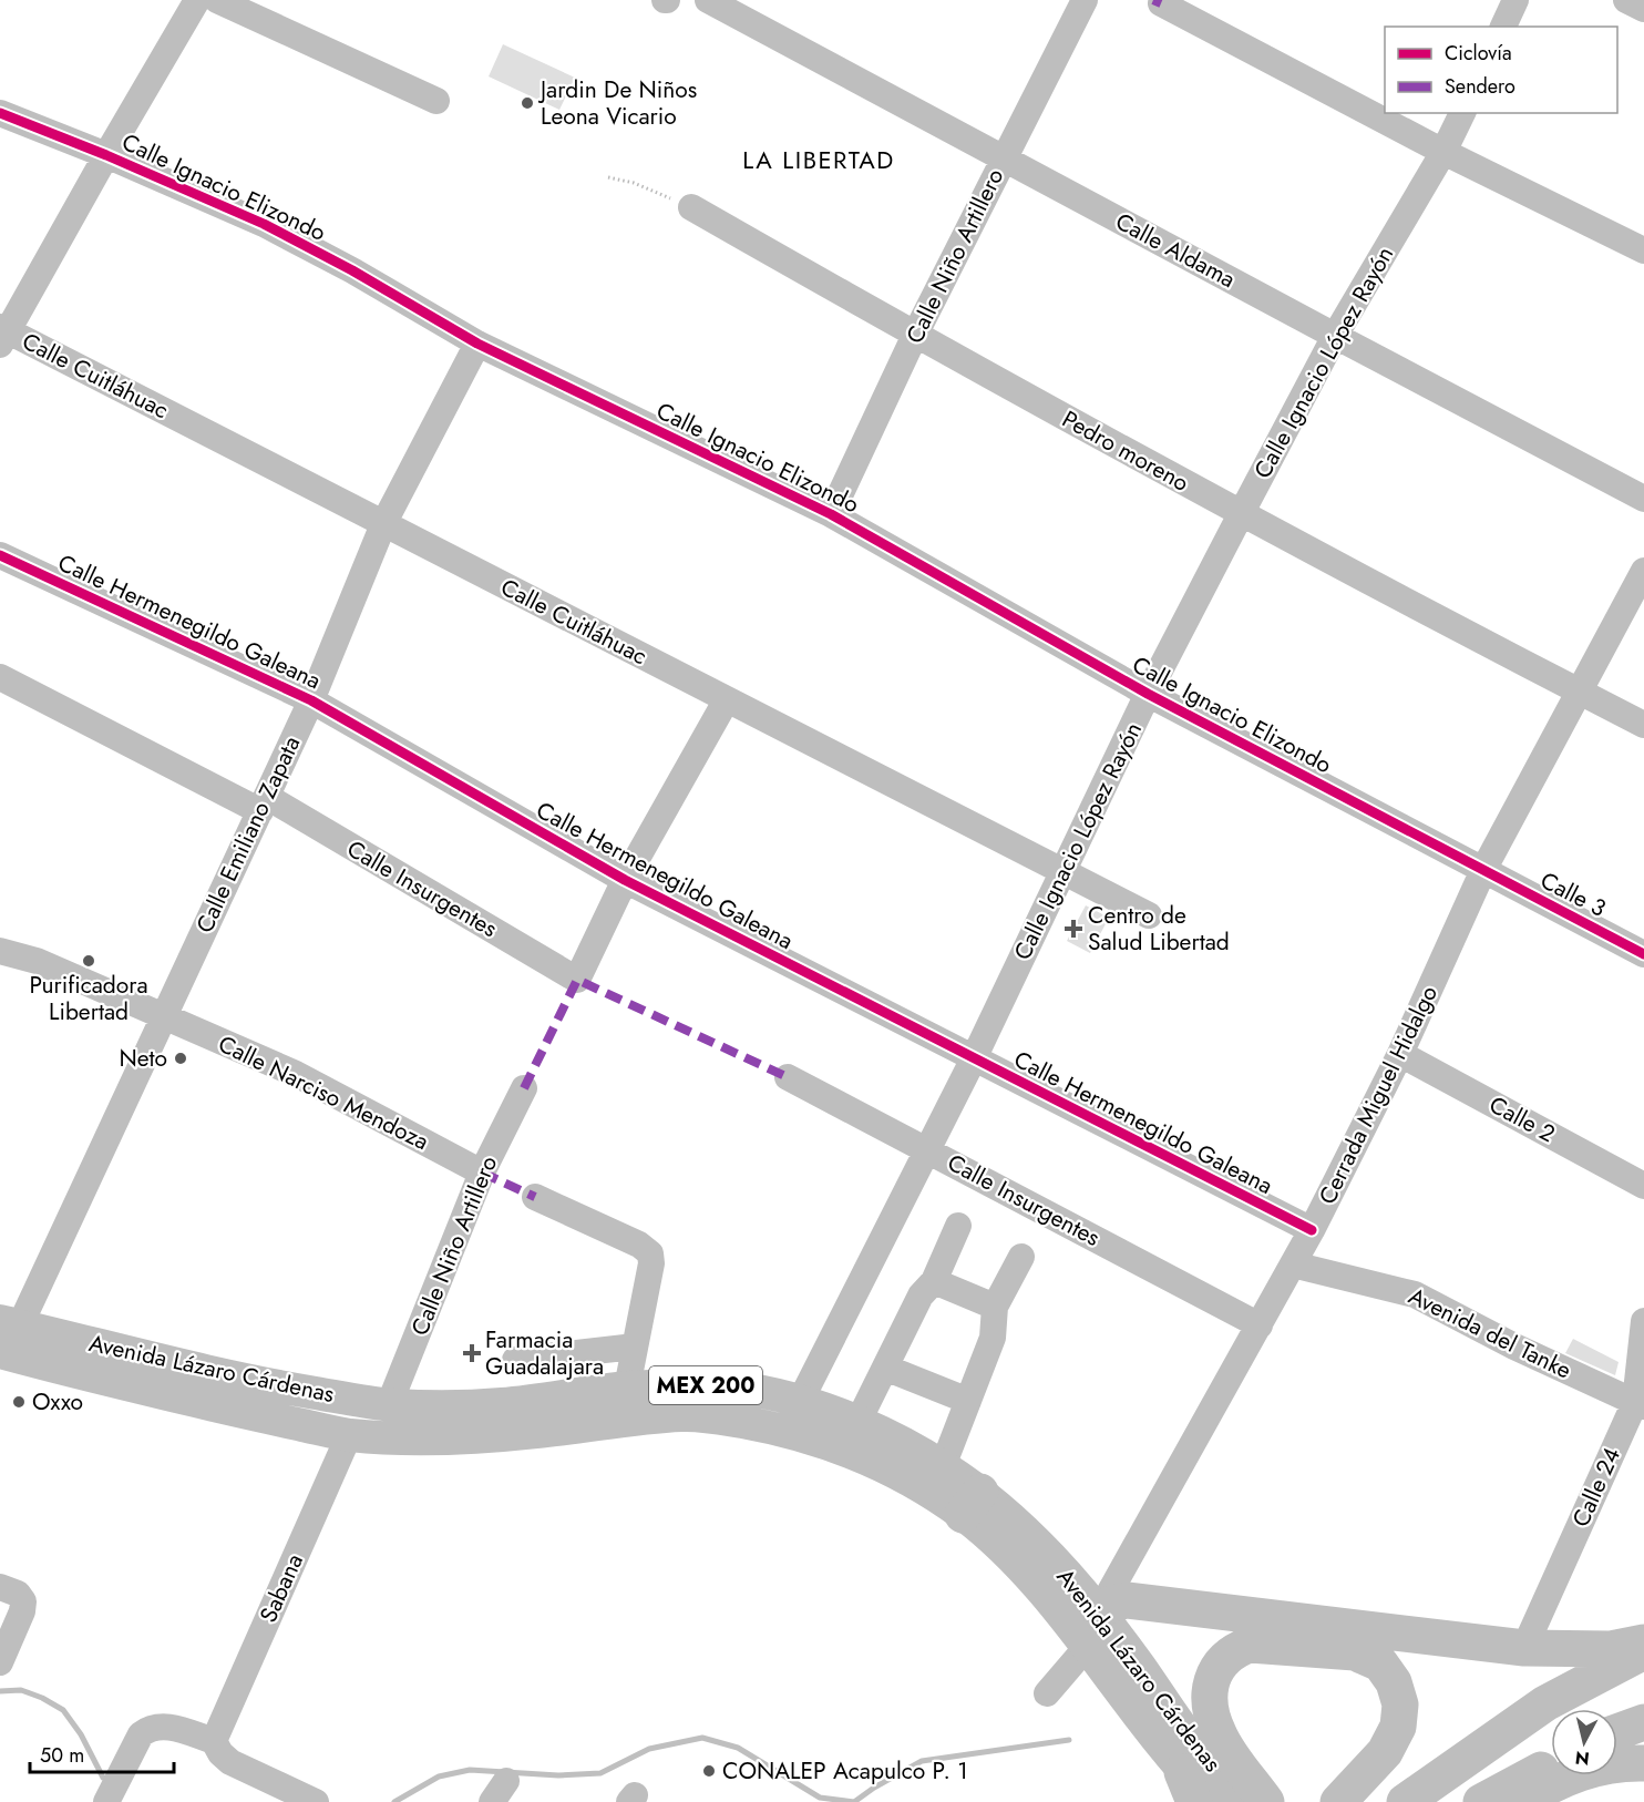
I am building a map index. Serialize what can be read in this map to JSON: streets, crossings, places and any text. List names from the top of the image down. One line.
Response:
{"streets":{"main road":["Avenida Lázaro Cárdenas","MEX 200"],"street":["Calle Ignacio Elizondo","Calle Aldama","Calle Niño Artillero","Calle Ignacio López Rayón","Calle Cuitláhuac","Pedro moreno","Calle Hermenegildo Galeana","Calle Emiliano Zapata","Calle Insurgentes","Calle 3","Calle Narciso Mendoza","Cerrada Miguel Hidalgo","Calle 2","Avenida del Tanke","Calle 24","Sabana"]},"crossings":[["Calle Ignacio Elizondo","Calle Niño Artillero"],["Calle Ignacio Elizondo","Calle Ignacio López Rayón"],["Calle Ignacio Elizondo","Calle Emiliano Zapata"],["Calle Ignacio Elizondo","Calle 3"],["Calle Ignacio Elizondo","Cerrada Miguel Hidalgo"],["Calle Aldama","Calle Niño Artillero"],["Calle Aldama","Calle Ignacio López Rayón"],["Calle Niño Artillero","Pedro moreno"],["Calle Niño Artillero","Calle Narciso Mendoza"],["Calle Niño Artillero","Avenida Lázaro Cárdenas"],["Calle Ignacio López Rayón","Calle Cuitláhuac"],["Calle Ignacio López Rayón","Pedro moreno"],["Calle Ignacio López Rayón","Calle Hermenegildo Galeana"],["Calle Ignacio López Rayón","Calle Insurgentes"],["Calle Ignacio López Rayón","Avenida Lázaro Cárdenas"],["Calle Cuitláhuac","Calle Emiliano Zapata"],["Pedro moreno","Cerrada Miguel Hidalgo"],["Calle Hermenegildo Galeana","Calle Emiliano Zapata"],["Calle Hermenegildo Galeana","Calle Insurgentes"],["Calle Hermenegildo Galeana","Cerrada Miguel Hidalgo"],["Calle Emiliano Zapata","Calle Insurgentes"],["Calle Emiliano Zapata","Calle Narciso Mendoza"],["Calle Emiliano Zapata","Avenida Lázaro Cárdenas"],["Calle Insurgentes","Cerrada Miguel Hidalgo"],["Calle 3","Cerrada Miguel Hidalgo"],["Cerrada Miguel Hidalgo","Calle 2"],["Cerrada Miguel Hidalgo","Avenida del Tanke"],["Cerrada Miguel Hidalgo","Avenida Lázaro Cárdenas"],["Avenida del Tanke","Calle 24"],["Avenida Lázaro Cárdenas","Sabana"]],"districts":["LA LIBERTAD"],"places":{"other":["Jardin De Niños Leona Vicario","Purificadora Libertad","Neto","Oxxo","CONALEP Acapulco P. 1"],"health":["Centro de Salud Libertad","Farmacia Guadalajara"]},"legend":["Ciclovía","Sendero"],"scale_bar":"50 m","north":"bottom"}
